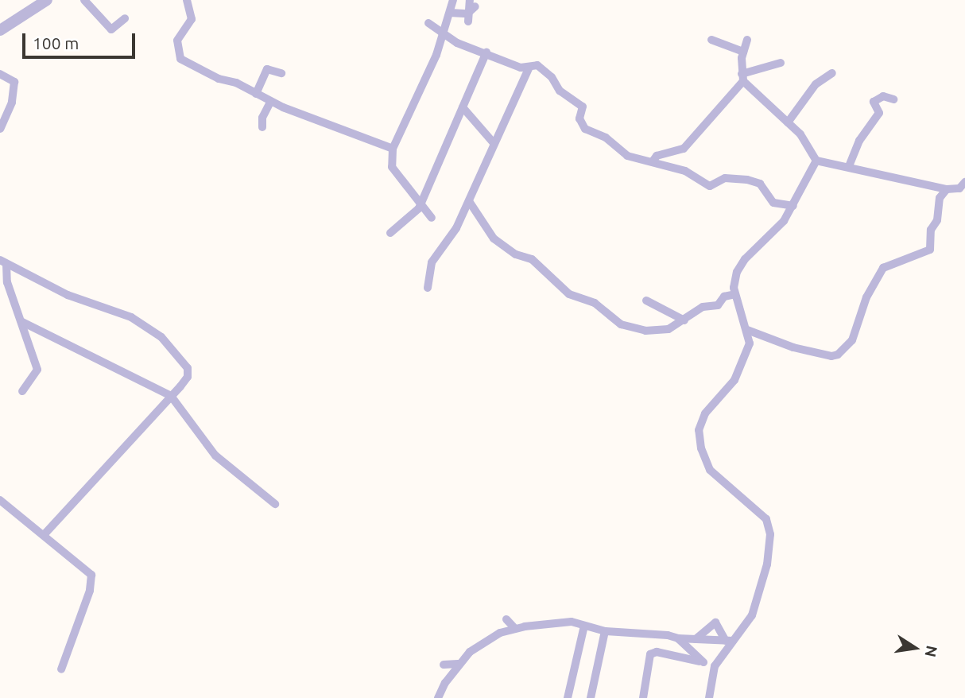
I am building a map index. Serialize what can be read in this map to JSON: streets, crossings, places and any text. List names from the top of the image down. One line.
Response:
{"scale_bar":"100 m","north":"right"}
